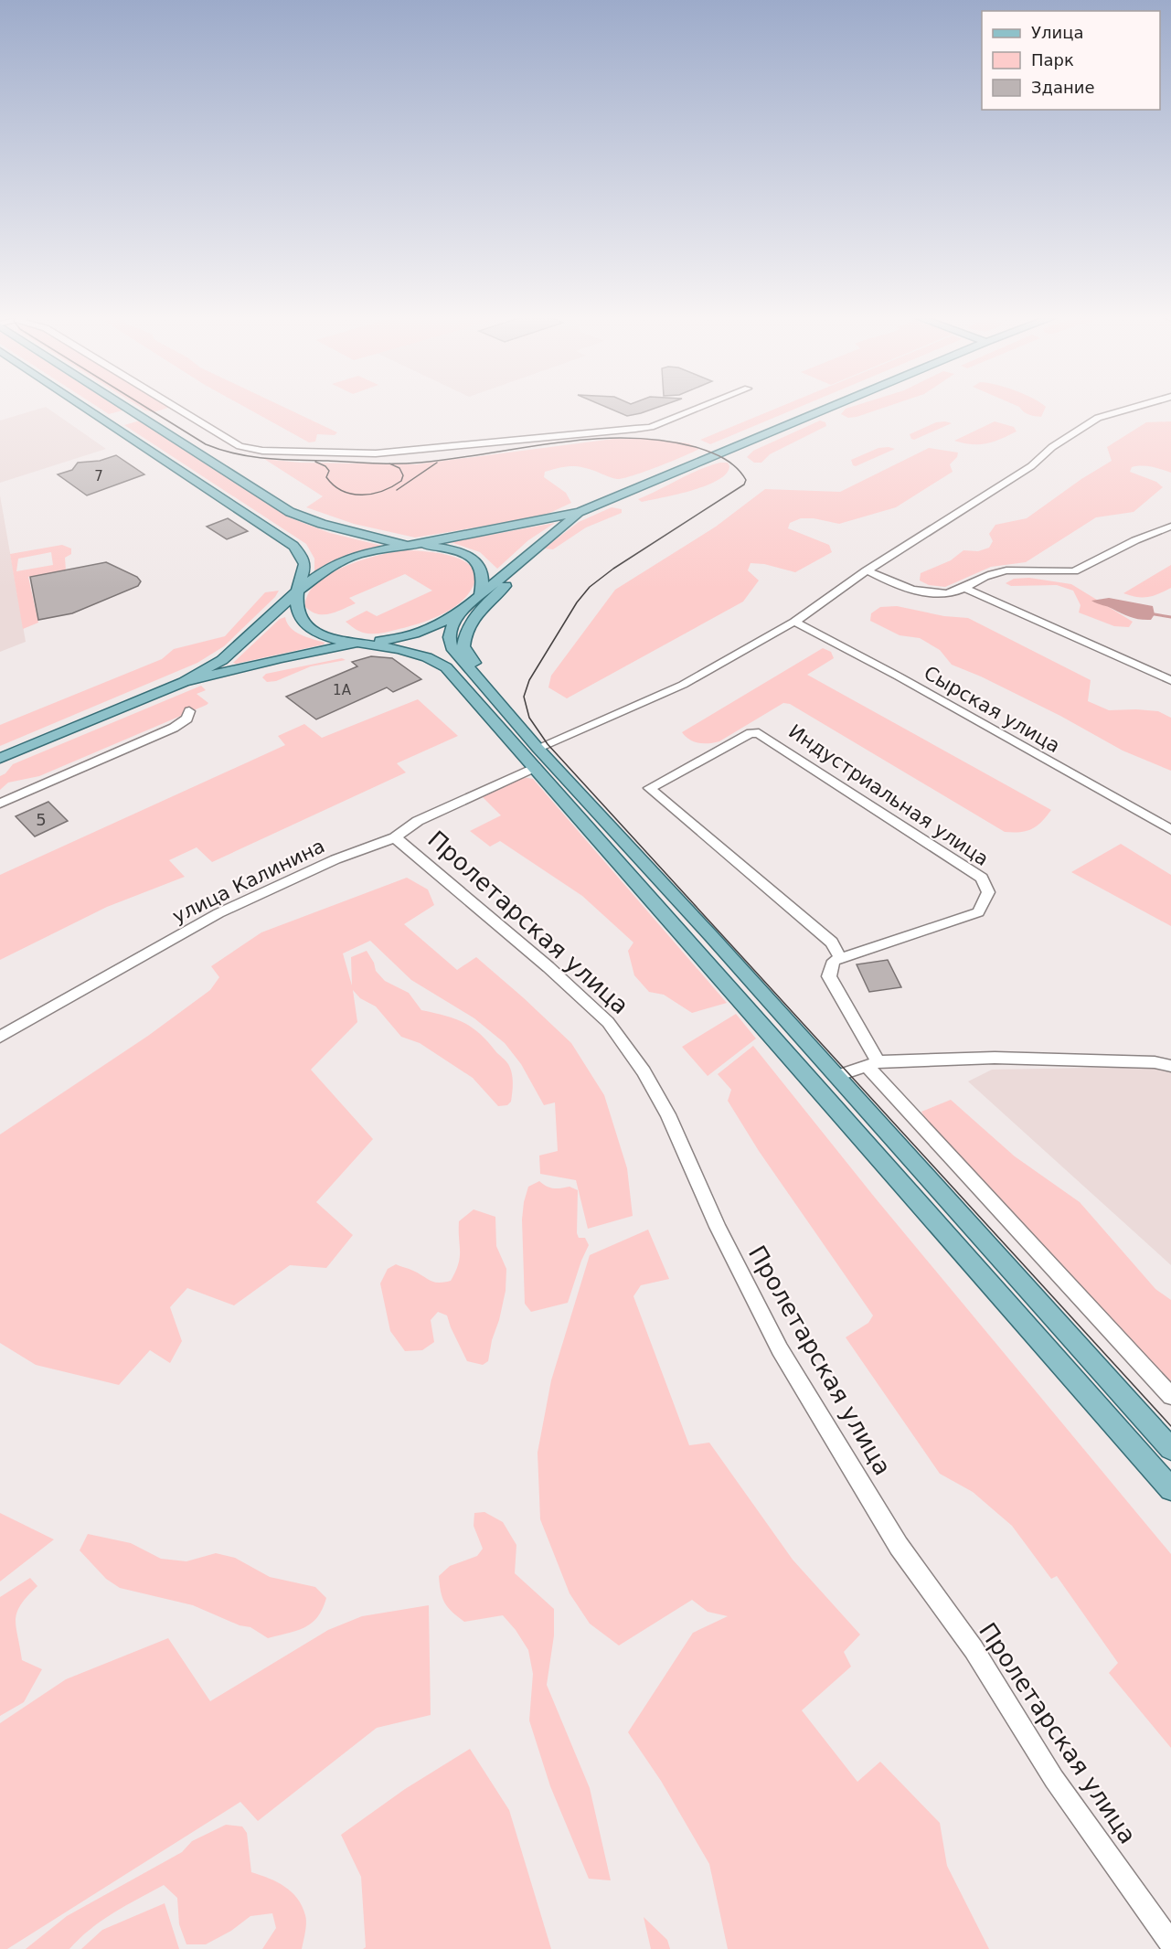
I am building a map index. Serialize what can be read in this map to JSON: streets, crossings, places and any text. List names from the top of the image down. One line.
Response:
{"streets":{"street":["Сырская улица","Индустриальная улица","улица Калинина","Пролетарская улица"]},"crossings":[["улица Калинина","Пролетарская улица"]],"house_numbers":["7","1А","5"],"legend":["Улица","Парк","Здание"]}
